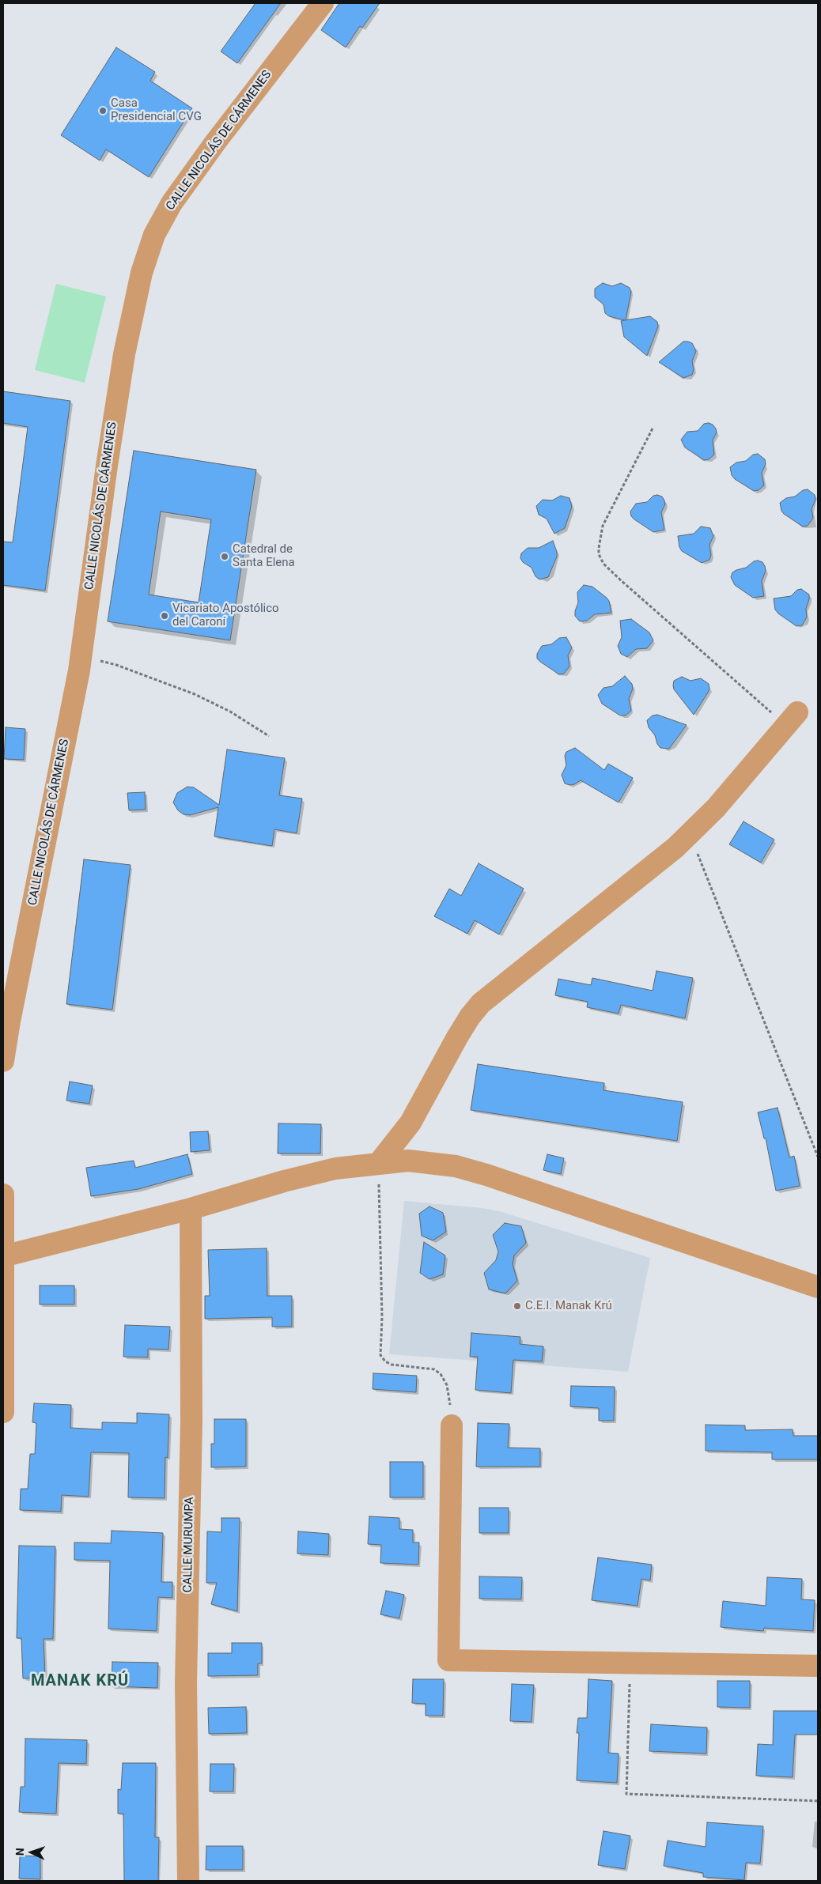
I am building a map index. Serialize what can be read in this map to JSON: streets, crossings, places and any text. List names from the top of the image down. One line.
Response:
{"streets":{"street":["CALLE NICOLÁS DE CÁRMENES","CALLE MURUMPA"]},"districts":["MANAK KRÚ"],"places":["Casa Presidencial CVG","Catedral de Santa Elena","Vicariato Apostólico del Caroní","C.E.I. Manak Krú"],"north":"left"}
